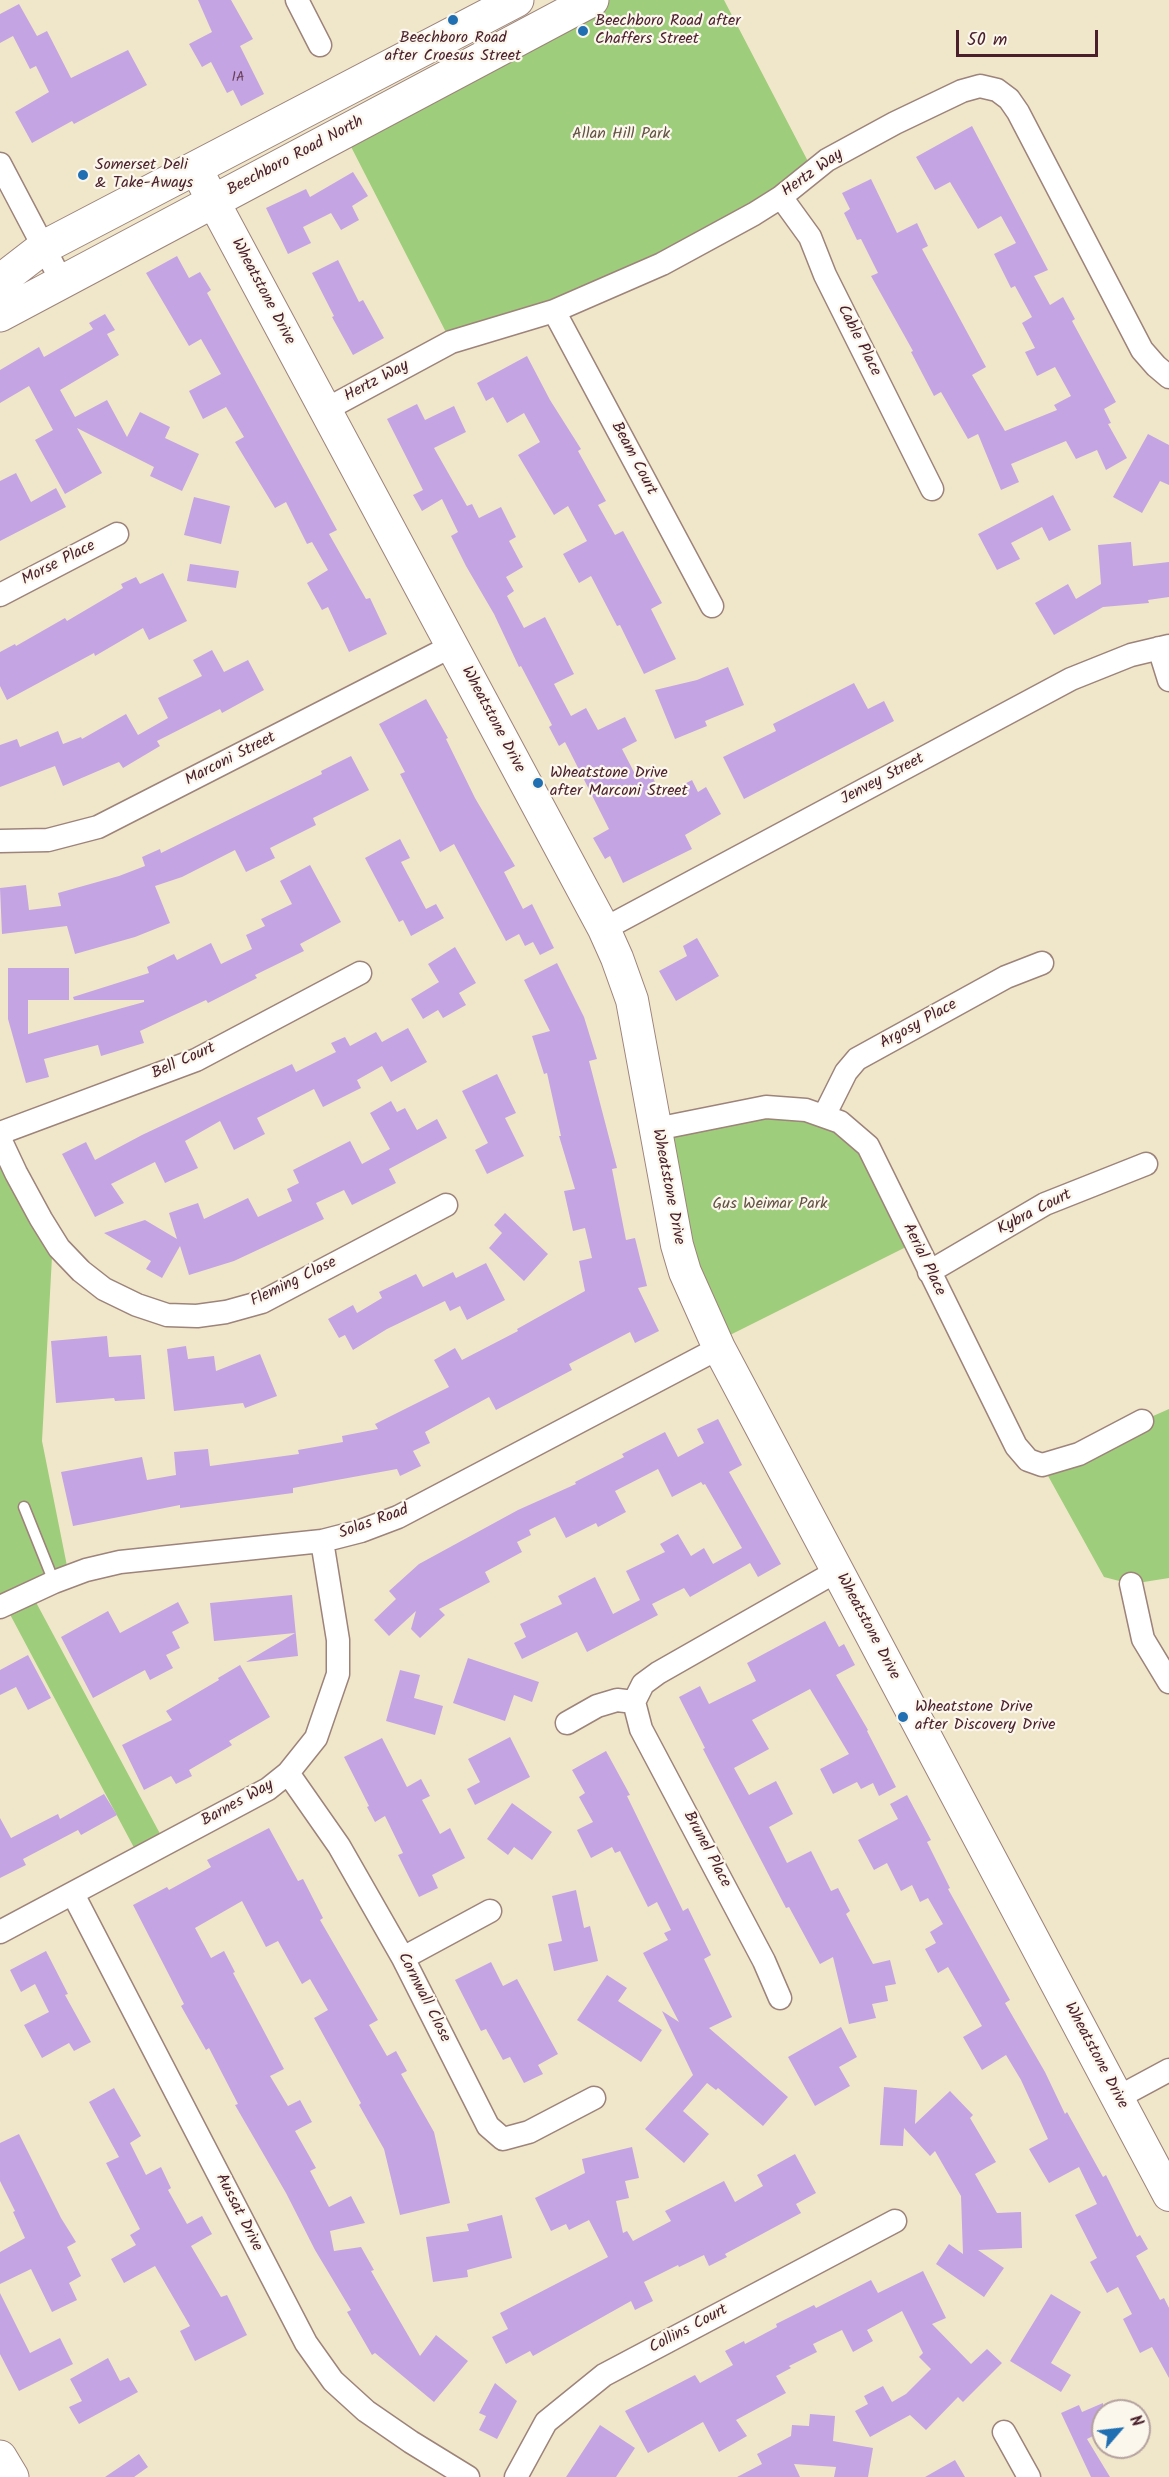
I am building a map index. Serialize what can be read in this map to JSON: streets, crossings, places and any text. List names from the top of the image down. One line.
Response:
{"streets":{"main road":["Beechboro Road North"],"street":["Hertz Way","Wheatstone Drive","Cable Place","Beam Court","Morse Place","Marconi Street","Jenvey Street","Argosy Place","Bell Court","Kybra Court","Aerial Place","Fleming Close","Solas Road","Barnes Way","Brunel Place","Cornwall Close","Aussat Drive","Collins Court"]},"crossings":[["Beechboro Road North","Wheatstone Drive"],["Hertz Way","Wheatstone Drive"],["Hertz Way","Cable Place"],["Hertz Way","Beam Court"],["Wheatstone Drive","Marconi Street"],["Wheatstone Drive","Jenvey Street"],["Wheatstone Drive","Aerial Place"],["Wheatstone Drive","Solas Road"],["Argosy Place","Aerial Place"],["Kybra Court","Aerial Place"],["Solas Road","Barnes Way"],["Barnes Way","Cornwall Close"],["Barnes Way","Aussat Drive"]],"parks":["Allan Hill Park","Gus Weimar Park"],"places":["Beechboro Road after Croesus Street","Beechboro Road after Chaffers Street","Somerset Deli & Take-Aways","Wheatstone Drive after Marconi Street","Wheatstone Drive after Discovery Drive"],"house_numbers":["1A"],"scale_bar":"50 m","north":"top right"}
